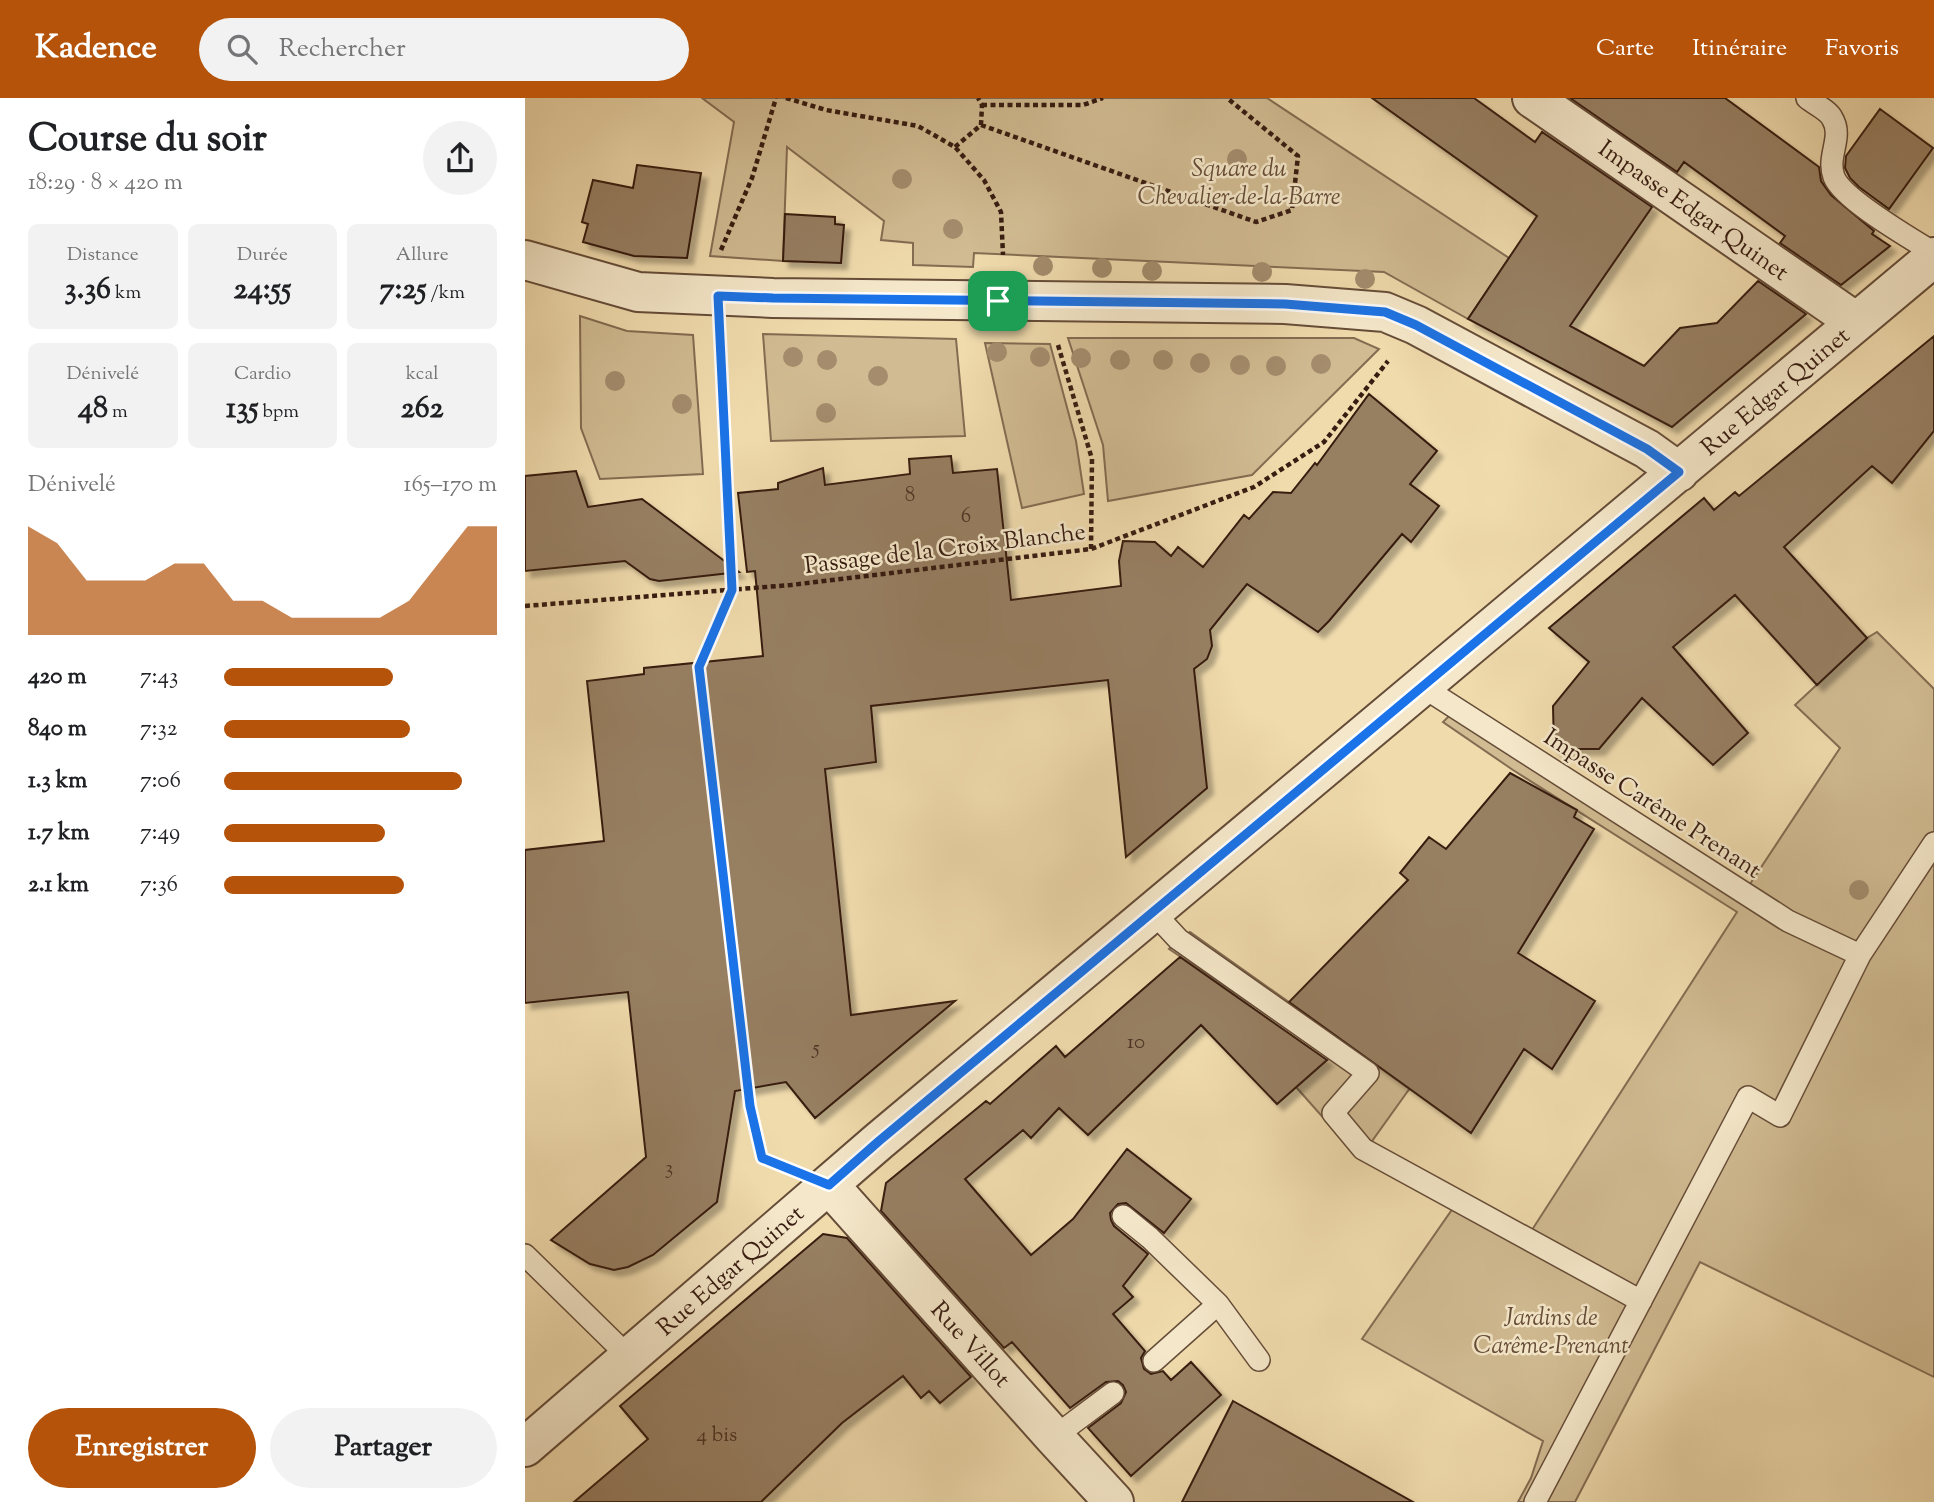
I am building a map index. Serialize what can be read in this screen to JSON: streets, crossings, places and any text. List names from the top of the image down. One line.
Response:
{"streets":{"street":["Impasse Edgar Quinet","Rue Edgar Quinet","Rue Villot"],"lane":["Impasse Carême Prenant"],"path":["Passage de la Croix Blanche"]},"crossings":[["Impasse Edgar Quinet","Rue Edgar Quinet"],["Rue Edgar Quinet","Impasse Carême Prenant"],["Rue Edgar Quinet","Rue Villot"]],"parks":["Square du Chevalier-de-la-Barre","Jardins de Carême-Prenant"],"house_numbers":["8","6","10","5","3","4 bis"],"page":{"header":"Kadence","search":"Rechercher","nav":["Carte","Itinéraire","Favoris"],"heading":["Course du soir","18:29 · 8 × 420 m"],"stats":[["Distance","3.36 km"],["Durée","24:55"],["Allure","7:25 /km"],["Dénivelé","48 m"],["Cardio","135 bpm"],["kcal","262"]],"chart":["Dénivelé","165–170 m"],"list":[{"name":"420 m","note":"7:43"},{"name":"840 m","note":"7:32"},{"name":"1.3 km","note":"7:06"},{"name":"1.7 km","note":"7:49"},{"name":"2.1 km","note":"7:36"}],"buttons":["Enregistrer","Partager"]}}
